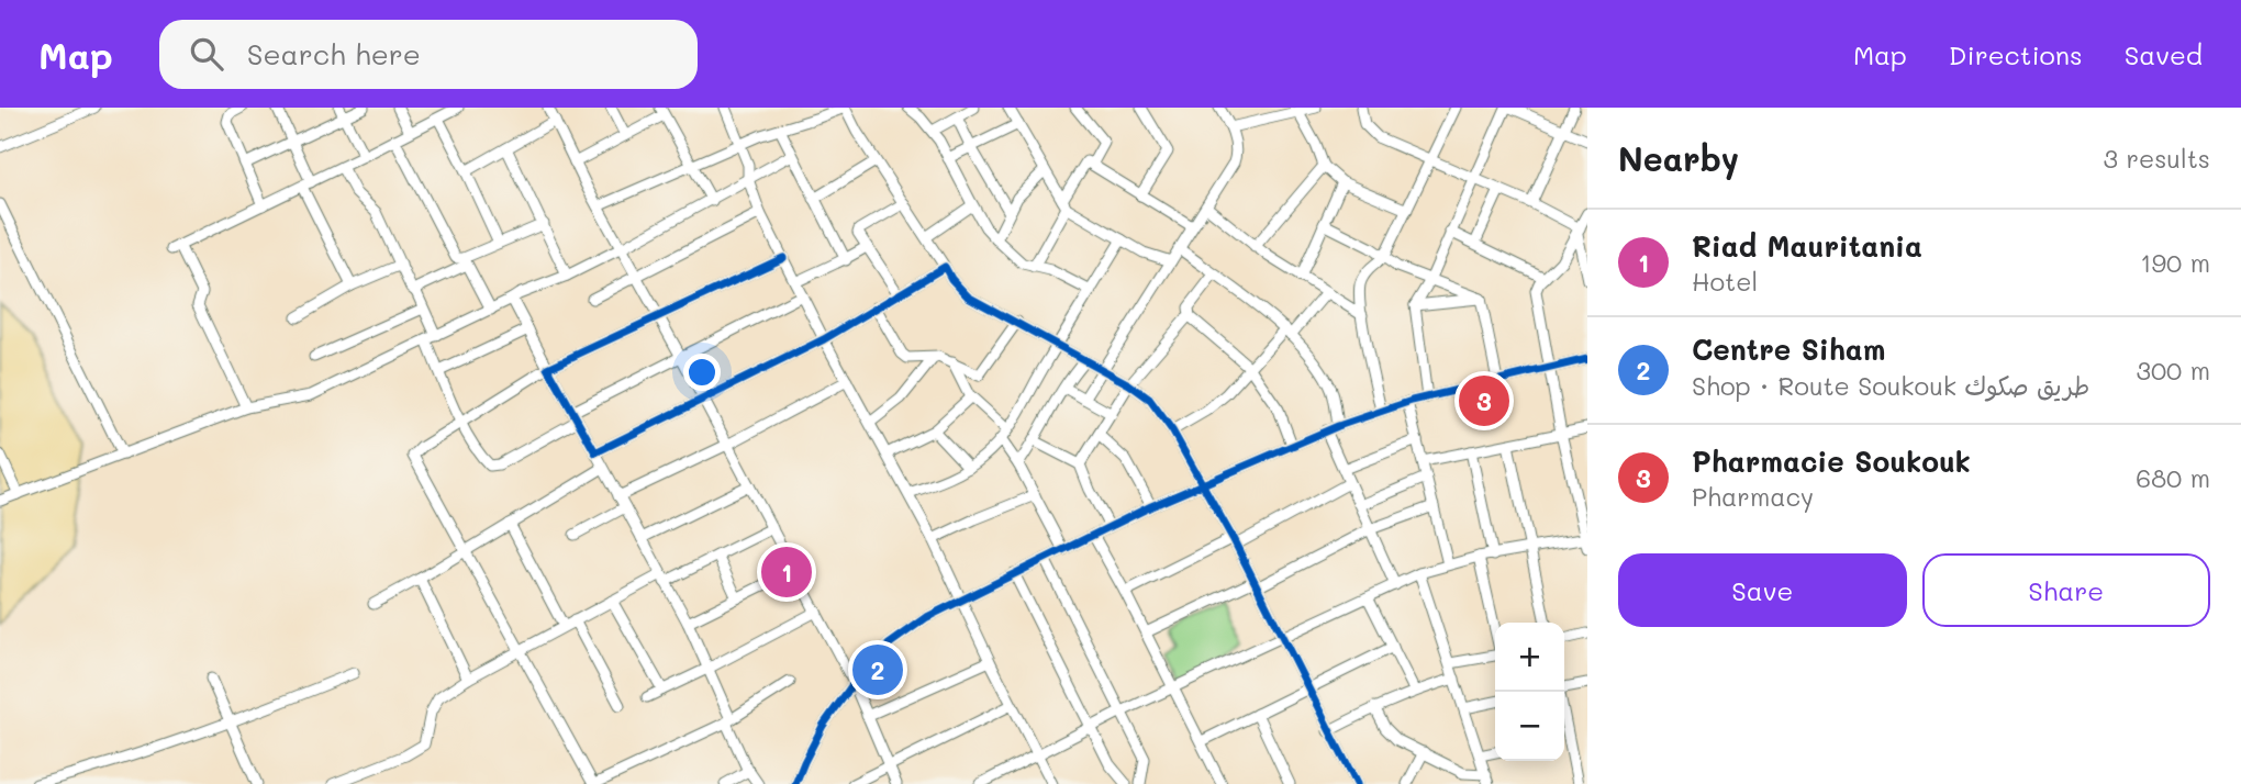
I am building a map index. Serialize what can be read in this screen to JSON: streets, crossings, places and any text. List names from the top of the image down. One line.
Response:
{"page":{"header":"Map","search":"Search here","nav":["Map","Directions","Saved"],"heading":["Nearby","3 results"],"list":[{"mark":"1","name":"Riad Mauritania","note":"Hotel","value":"190 m"},{"mark":"2","name":"Centre Siham","note":"Shop · Route Soukouk طريق صكوك","value":"300 m"},{"mark":"3","name":"Pharmacie Soukouk","note":"Pharmacy","value":"680 m"}],"pins":["3","1","2"],"buttons":["Save","Share"],"map_buttons":["+","−"]}}
